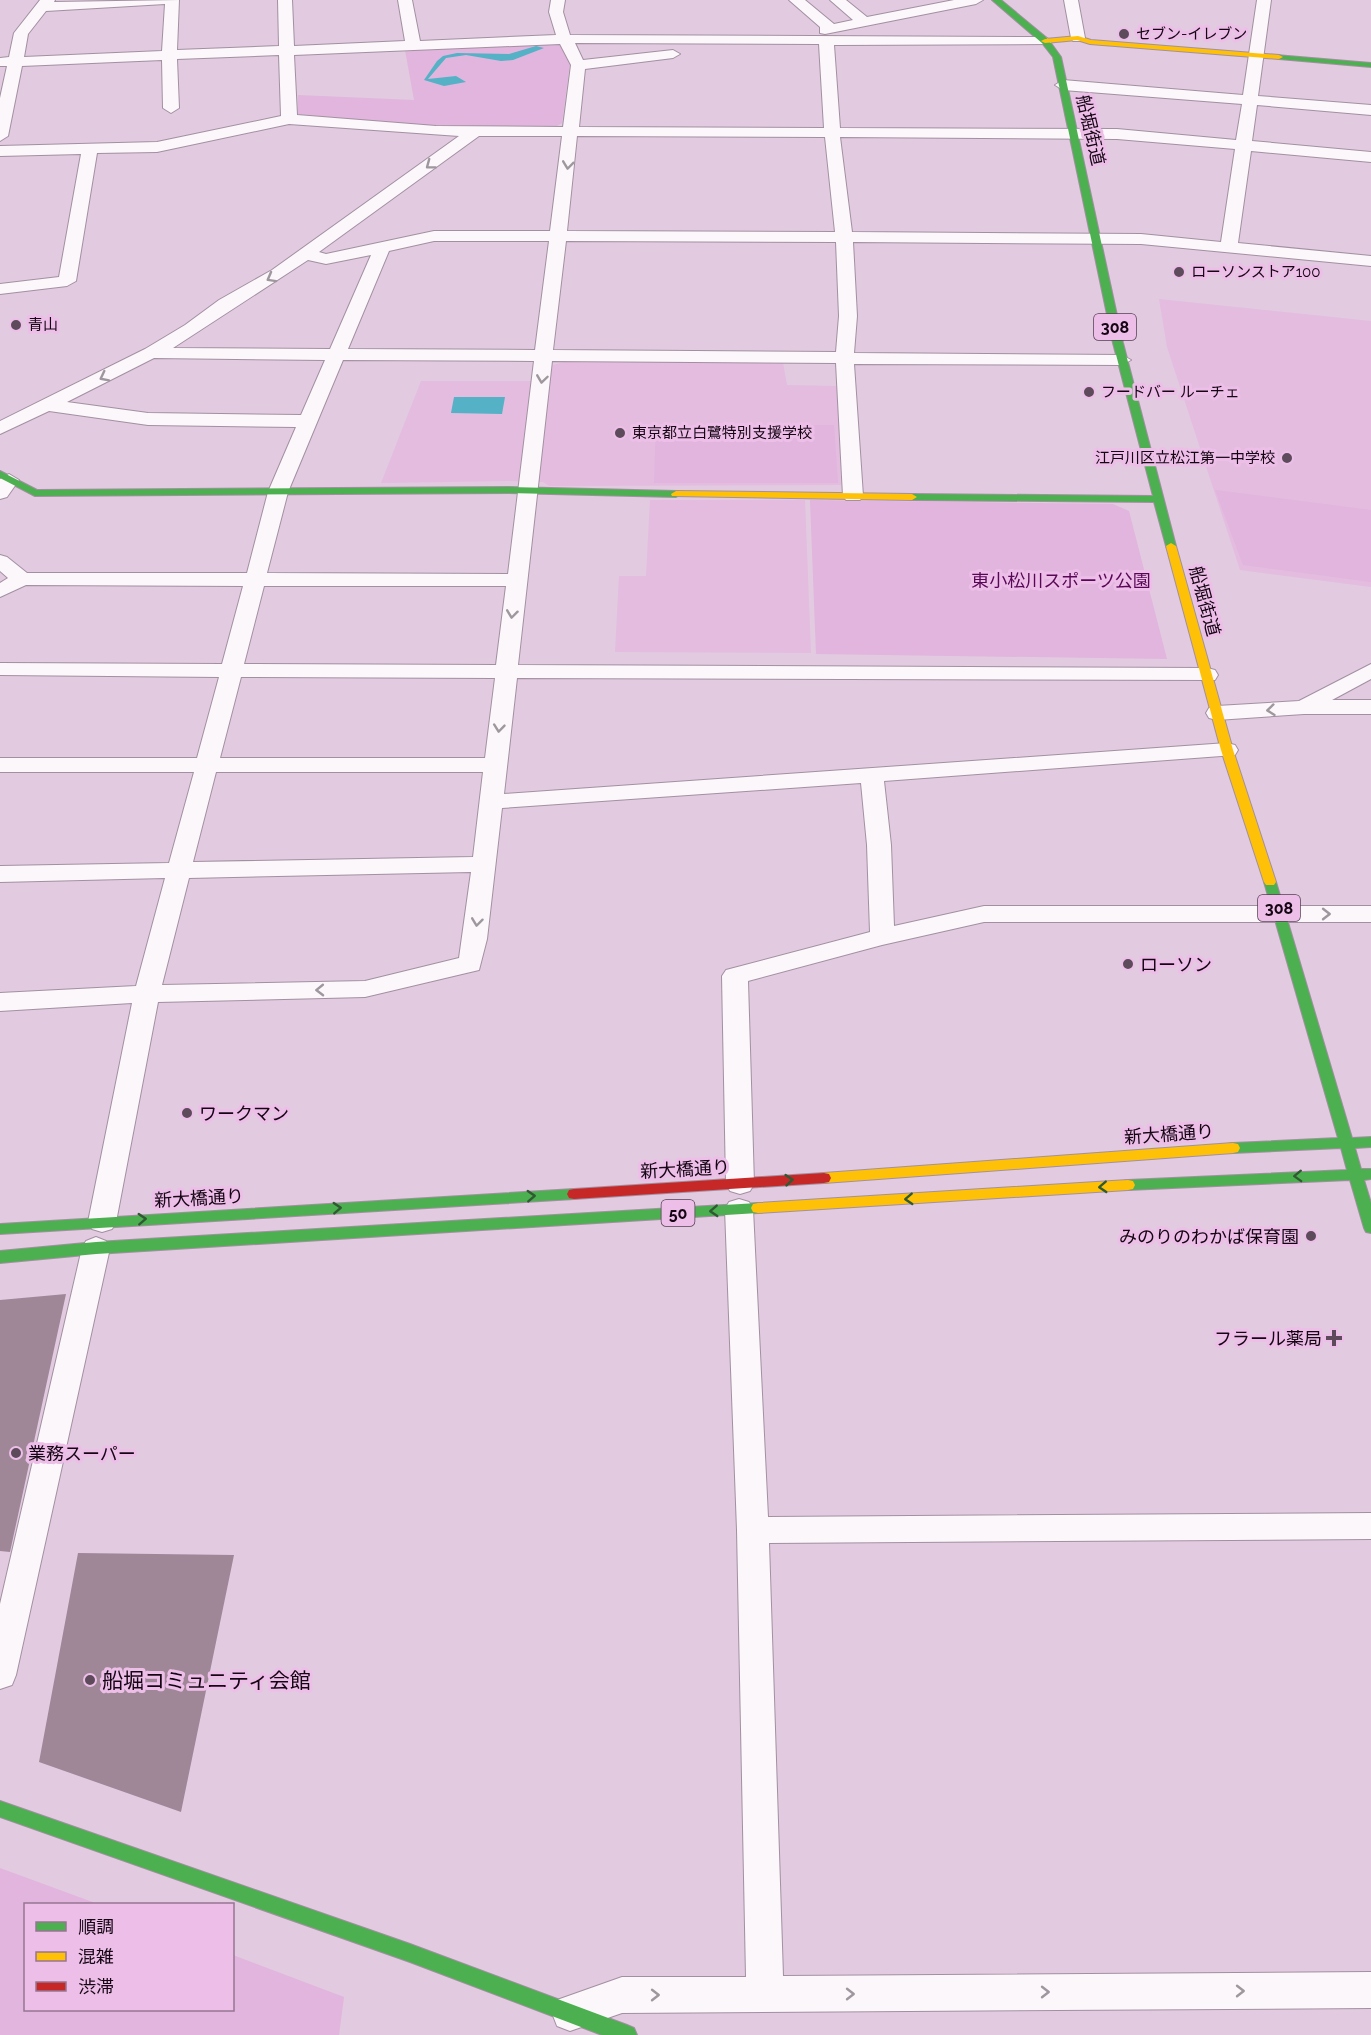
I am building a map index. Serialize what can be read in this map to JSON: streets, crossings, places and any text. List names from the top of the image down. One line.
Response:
{"streets":{"main road":["船堀街道","308","新大橋通り","50"]},"crossings":[["船堀街道","新大橋通り"]],"parks":["東小松川スポーツ公園"],"places":{"other":["セブン-イレブン","ローソンストア100","青山","フードバー ルーチェ","東京都立白鷺特別支援学校","江戸川区立松江第一中学校","ローソン","ワークマン","みのりのわかば保育園","業務スーパー","船堀コミュニティ会館"],"health":["フラール薬局"]},"legend":["順調","混雑","渋滞"]}
